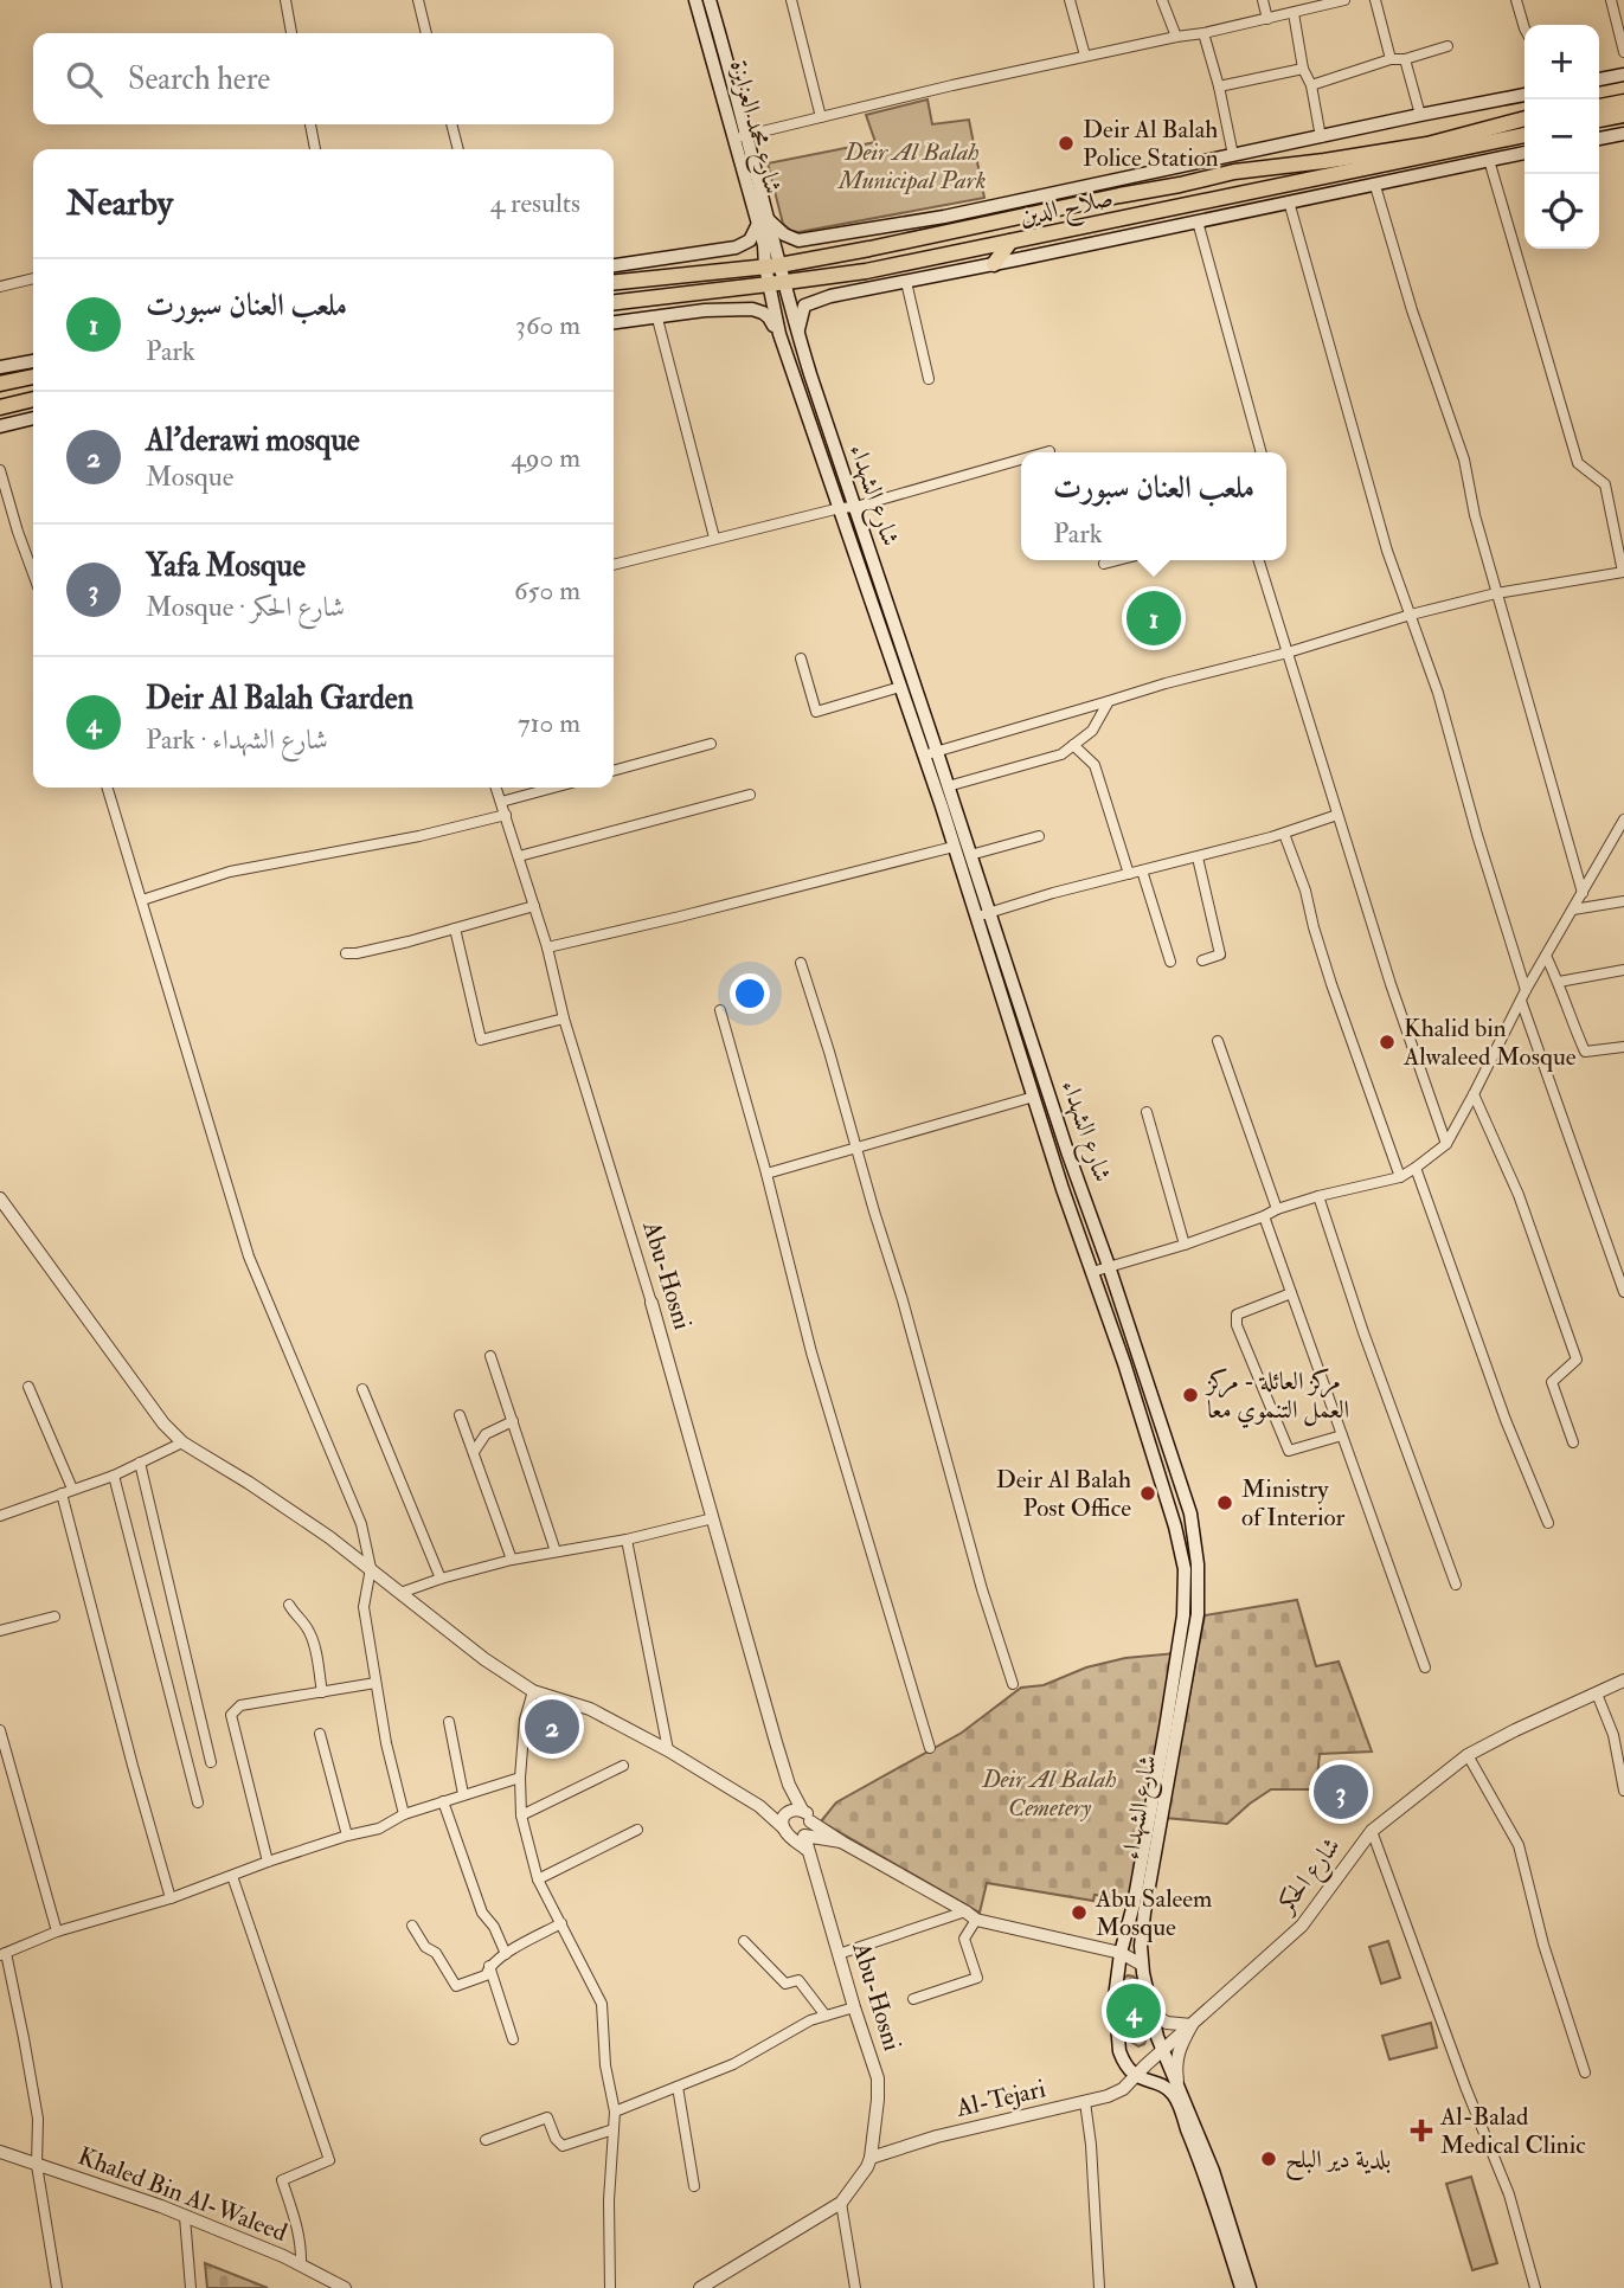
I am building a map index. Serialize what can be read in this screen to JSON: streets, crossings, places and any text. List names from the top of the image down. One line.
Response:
{"streets":{"highway":["صلاح الدين"],"main road":["شارع محمد العزايزة","شارع الشهداء"],"street":["Abu-Hosni","شارع الحكر","Al-Tejari","Khaled Bin Al-Waleed"]},"crossings":[["صلاح الدين","شارع الشهداء"],["شارع الشهداء","شارع الحكر"],["شارع الشهداء","Al-Tejari"],["Abu-Hosni","Al-Tejari"],["شارع الحكر","Al-Tejari"]],"parks":["Deir Al Balah Municipal Park","Deir Al Balah Cemetery"],"places":{"other":["Deir Al Balah Police Station","Khalid bin Alwaleed Mosque","مركز العائلة - مركز العمل التنموي معا","Deir Al Balah Post Office","Ministry of Interior","Abu Saleem Mosque","بلدية دير البلح"],"health":["Al-Balad Medical Clinic"]},"page":{"map_buttons":["+","−"],"search":"Search here","heading":["Nearby","4 results"],"list":[{"mark":"1","name":"ملعب العنان سبورت","note":"Park","value":"360 m"},{"mark":"2","name":"Al'derawi mosque","note":"Mosque","value":"490 m"},{"mark":"3","name":"Yafa Mosque","note":"Mosque · شارع الحكر","value":"650 m"},{"mark":"4","name":"Deir Al Balah Garden","note":"Park · شارع الشهداء","value":"710 m"}],"popup":["ملعب العنان سبورت","Park"],"pins":["1","2","3","4"]}}
